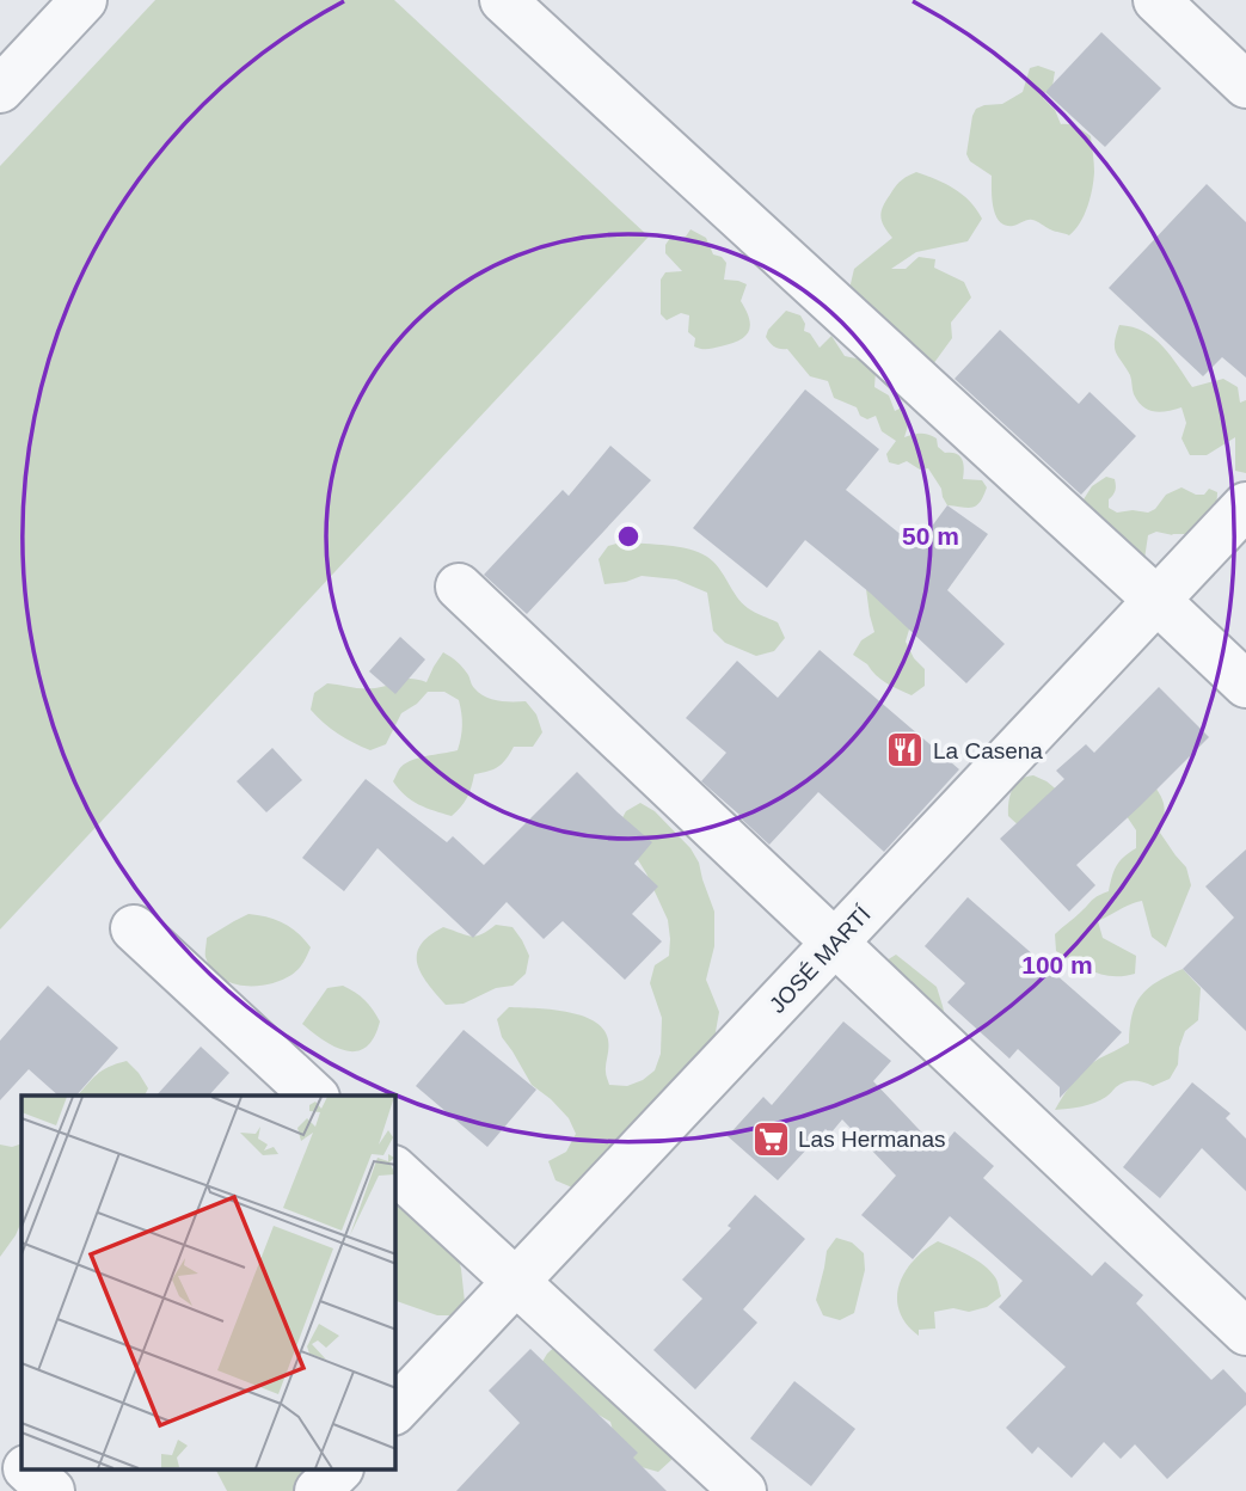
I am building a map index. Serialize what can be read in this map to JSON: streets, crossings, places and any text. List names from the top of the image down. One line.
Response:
{"streets":{"street":["JOSÉ MARTÍ"]},"places":{"restaurant":["La Casena"],"supermarket":["Las Hermanas"]},"rings":["50 m","100 m"]}
